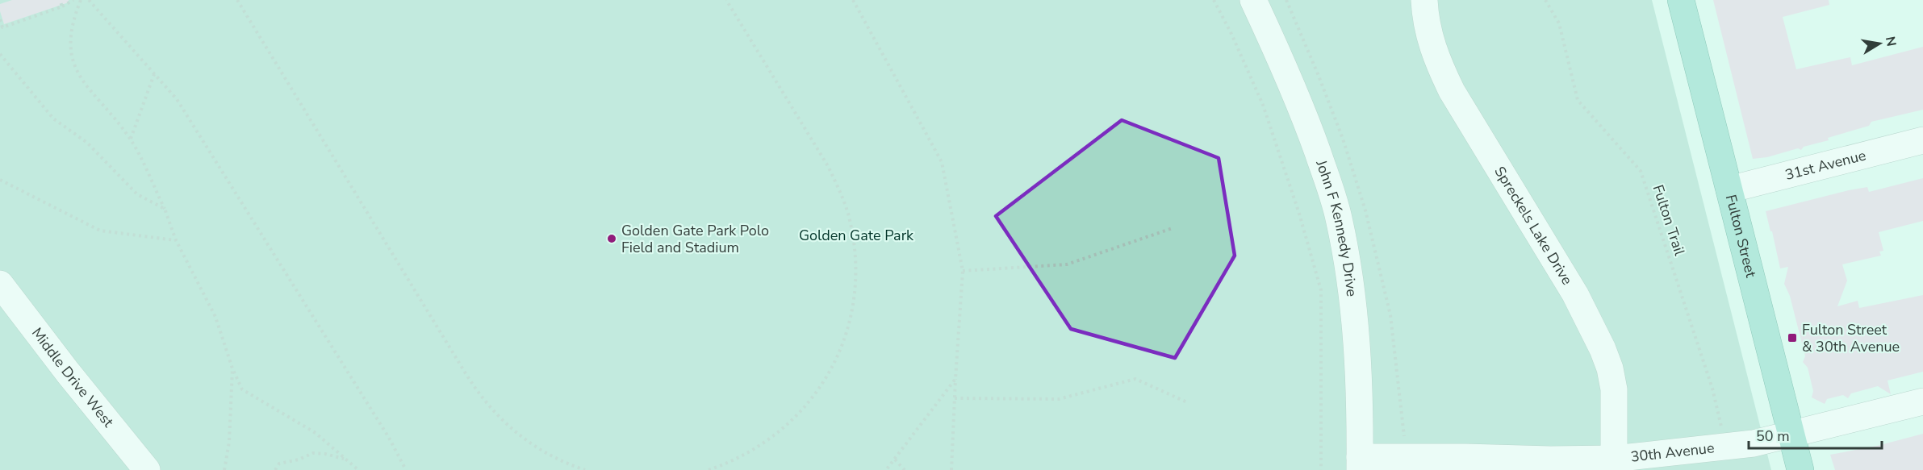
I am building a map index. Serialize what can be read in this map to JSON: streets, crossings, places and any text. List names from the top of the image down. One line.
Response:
{"streets":{"main road":["Fulton Street"],"street":["31st Avenue","Spreckels Lake Drive","John F Kennedy Drive","Middle Drive West","30th Avenue"],"path":["Fulton Trail"]},"crossings":[["31st Avenue","Fulton Street"],["Fulton Trail","30th Avenue"],["Spreckels Lake Drive","30th Avenue"],["John F Kennedy Drive","30th Avenue"],["Fulton Street","30th Avenue"]],"parks":["Golden Gate Park"],"places":{"other":["Golden Gate Park Polo Field and Stadium"],"transit":["Fulton Street & 30th Avenue"]},"scale_bar":"50 m","north":"right"}
